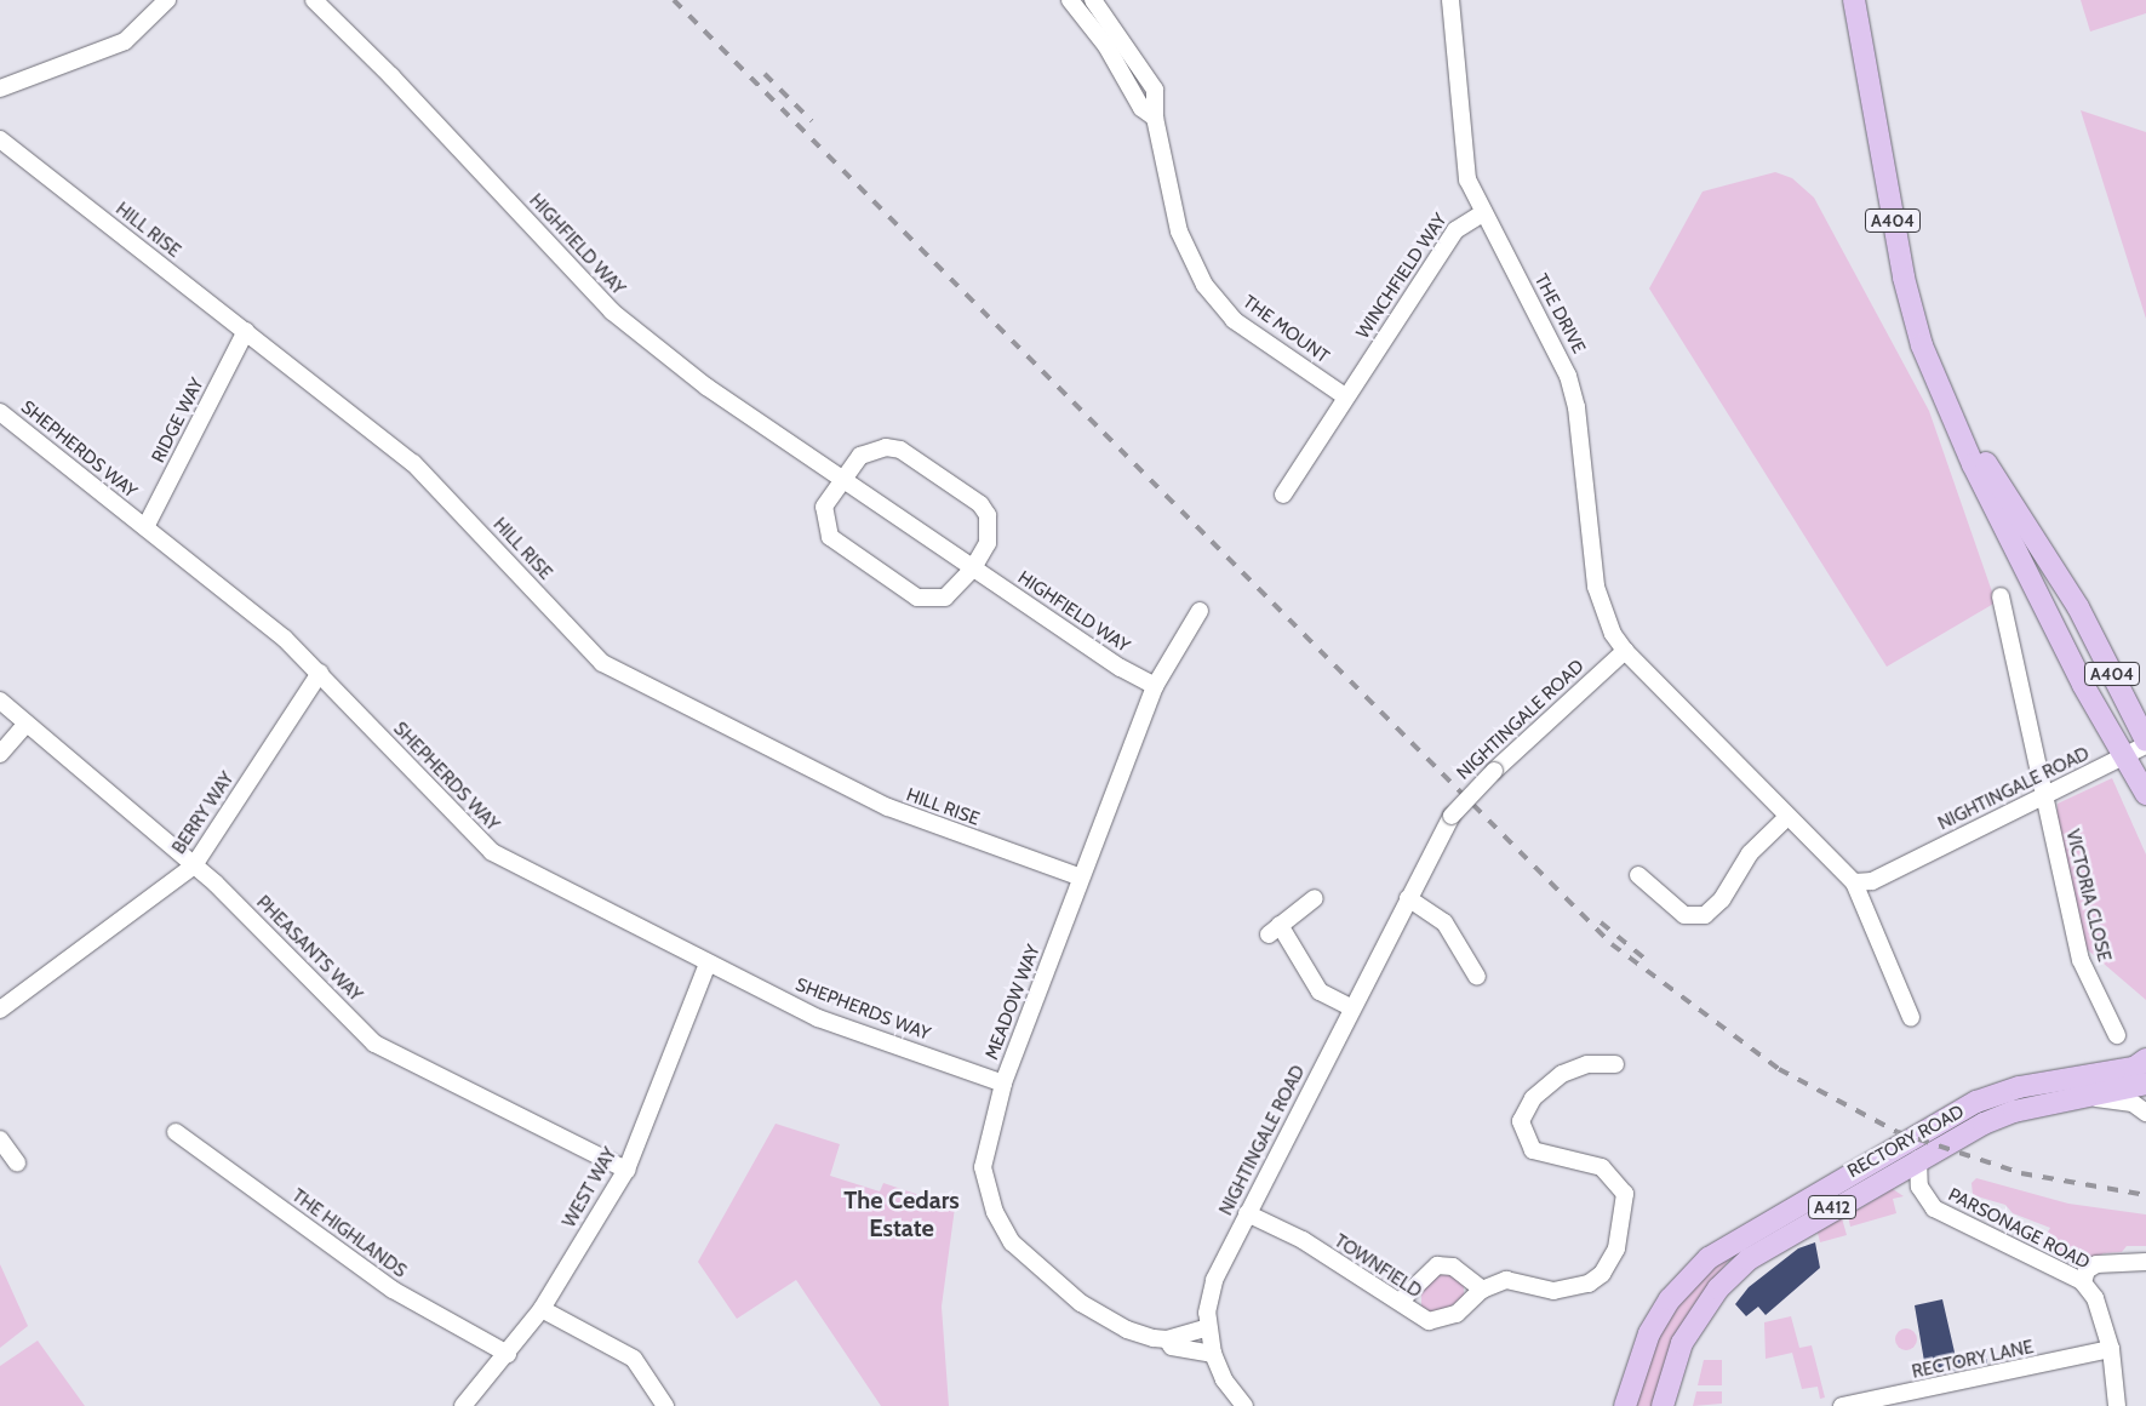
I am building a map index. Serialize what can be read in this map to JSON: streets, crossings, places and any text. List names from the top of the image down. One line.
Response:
{"streets":{"main road":["A404","RECTORY ROAD","A412"],"street":["HILL RISE","HIGHFIELD WAY","WINCHFIELD WAY","THE DRIVE","THE MOUNT","RIDGE WAY","SHEPHERDS WAY","NIGHTINGALE ROAD","BERRY WAY","VICTORIA CLOSE","PHEASANTS WAY","MEADOW WAY","WEST WAY","PARSONAGE ROAD","THE HIGHLANDS","TOWNFIELD","RECTORY LANE"]},"crossings":[["A404","NIGHTINGALE ROAD"],["HILL RISE","RIDGE WAY"],["HILL RISE","MEADOW WAY"],["HIGHFIELD WAY","MEADOW WAY"],["WINCHFIELD WAY","THE DRIVE"],["WINCHFIELD WAY","THE MOUNT"],["THE DRIVE","NIGHTINGALE ROAD"],["RIDGE WAY","SHEPHERDS WAY"],["SHEPHERDS WAY","BERRY WAY"],["SHEPHERDS WAY","MEADOW WAY"],["SHEPHERDS WAY","WEST WAY"],["NIGHTINGALE ROAD","VICTORIA CLOSE"],["NIGHTINGALE ROAD","MEADOW WAY"],["NIGHTINGALE ROAD","TOWNFIELD"],["BERRY WAY","PHEASANTS WAY"],["PHEASANTS WAY","WEST WAY"],["RECTORY ROAD","PARSONAGE ROAD"],["WEST WAY","THE HIGHLANDS"],["PARSONAGE ROAD","RECTORY LANE"]],"districts":["The Cedars Estate"]}
